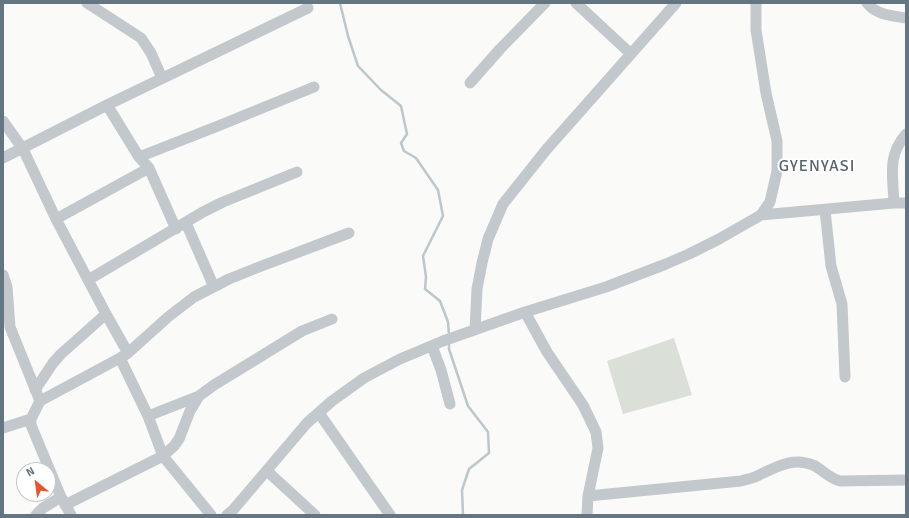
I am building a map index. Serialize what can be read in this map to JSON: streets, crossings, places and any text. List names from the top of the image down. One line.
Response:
{"districts":["GYENYASI"],"north":"top left"}
